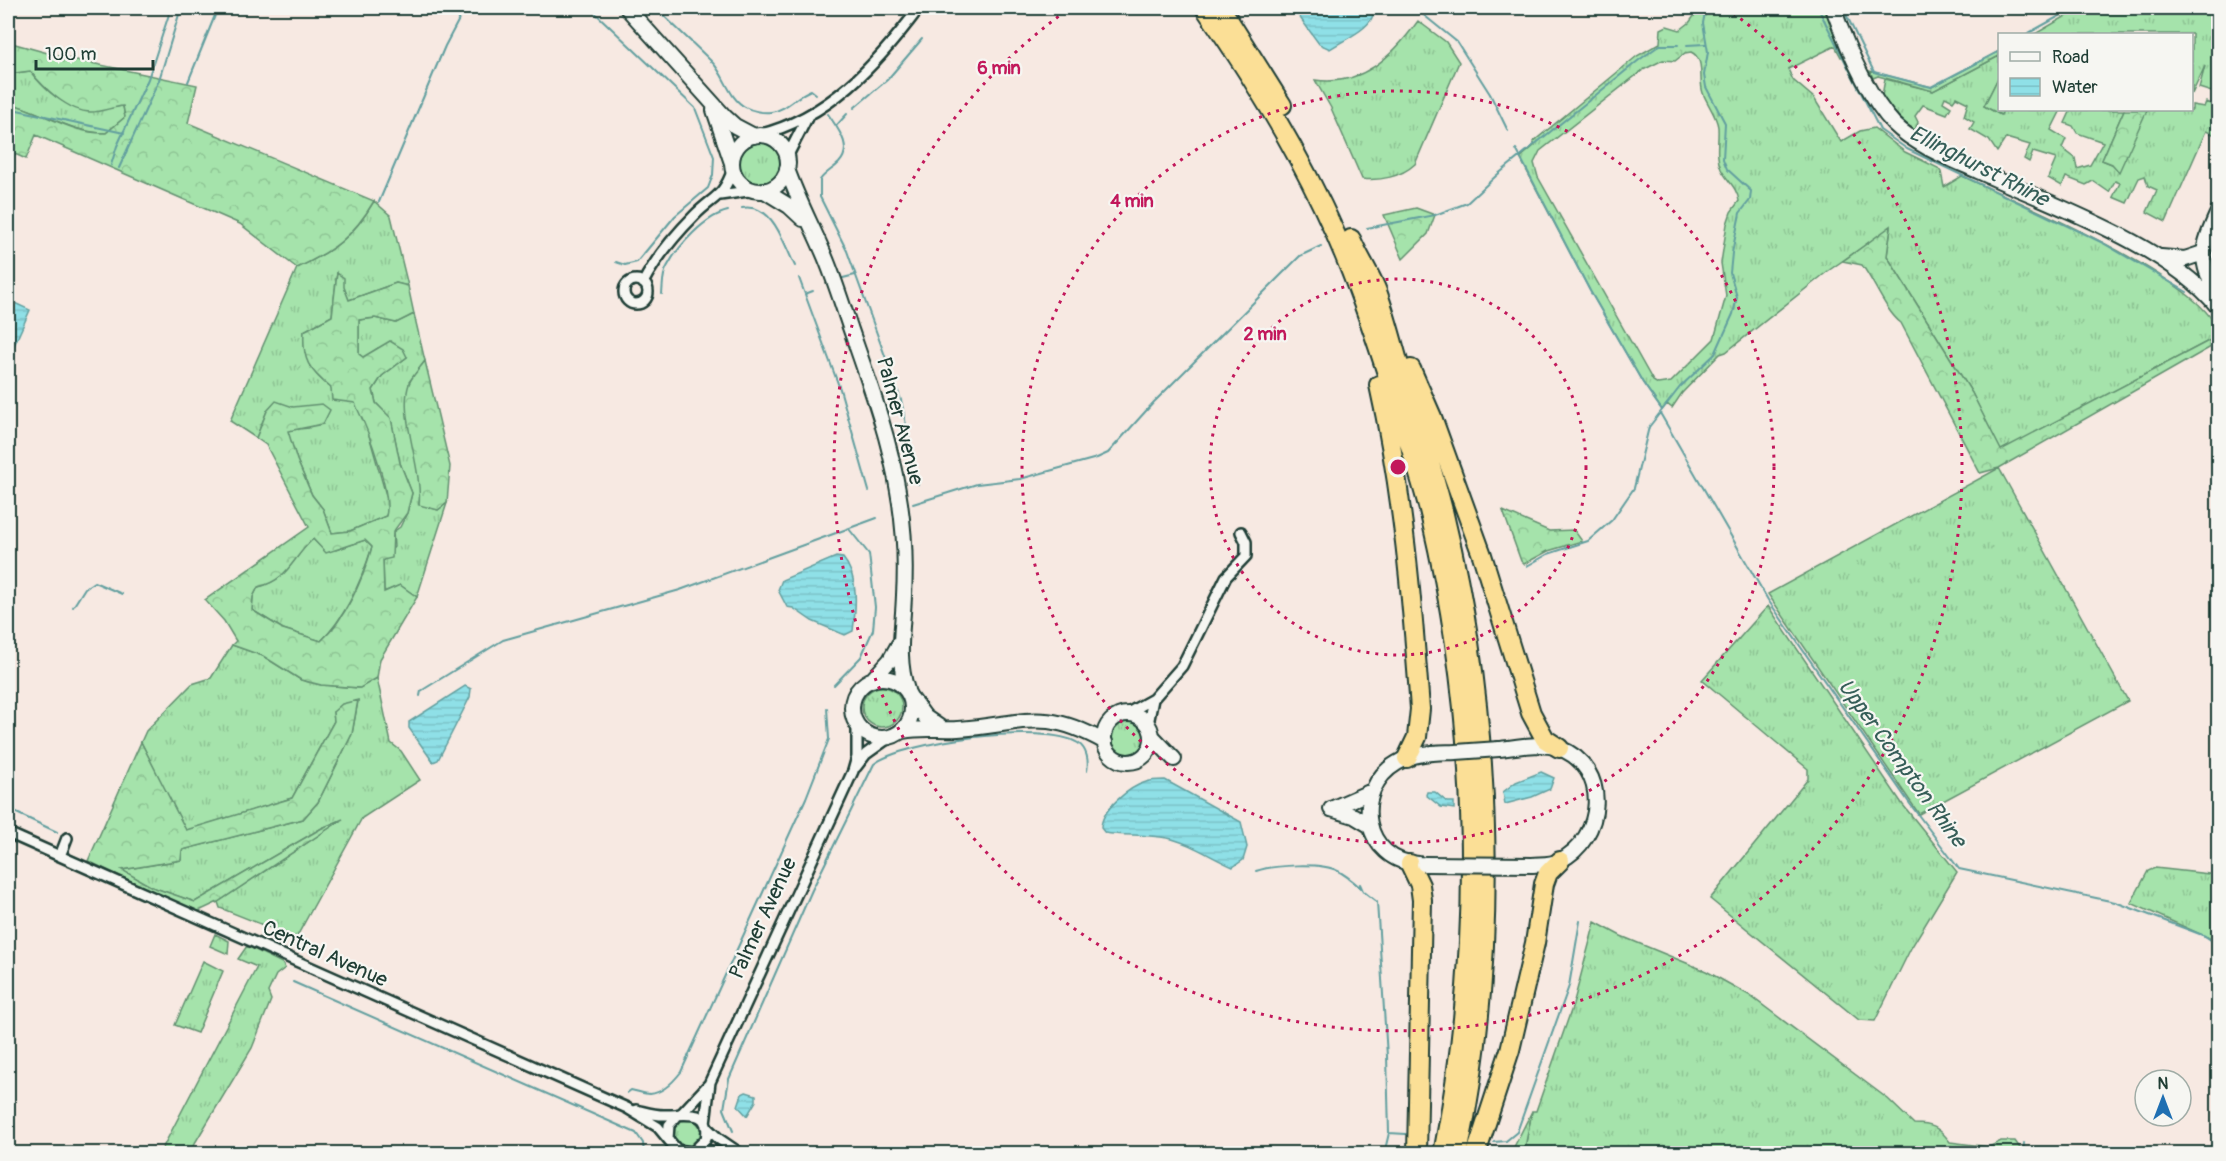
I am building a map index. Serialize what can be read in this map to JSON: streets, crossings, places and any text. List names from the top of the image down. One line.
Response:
{"streets":{"street":["Palmer Avenue","Central Avenue"]},"water":["Ellinghurst Rhine","Upper Compton Rhine"],"legend":["Road","Water"],"scale_bar":"100 m","north":"top","rings":["6 min","4 min","2 min"]}
